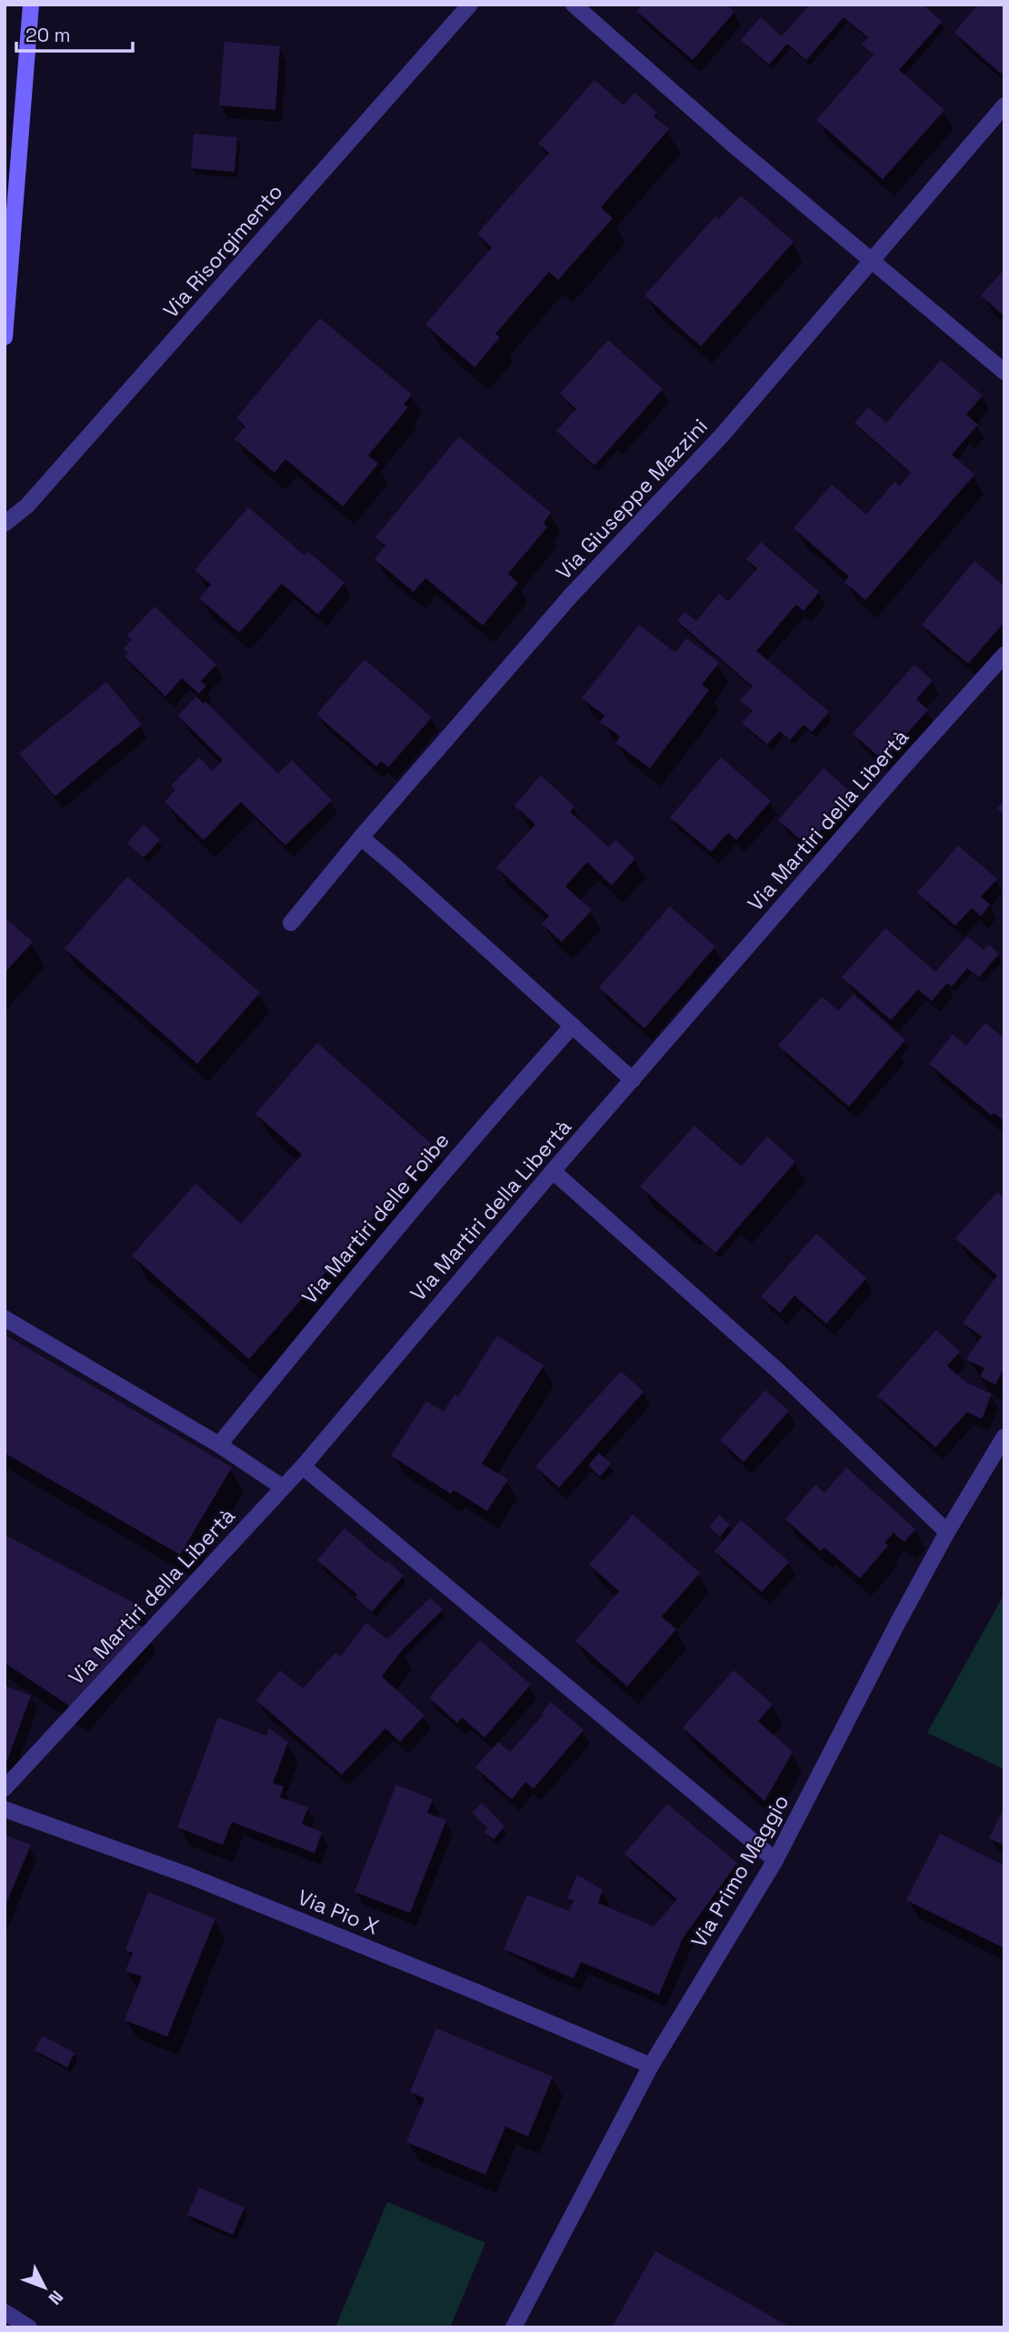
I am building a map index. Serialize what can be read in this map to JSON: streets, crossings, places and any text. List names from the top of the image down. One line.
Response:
{"streets":{"street":["Via Risorgimento","Via Giuseppe Mazzini","Via Martiri della Libertà","Via Martiri delle Foibe","Via Primo Maggio","Via Pio X"]},"crossings":[["Via Primo Maggio","Via Pio X"]],"scale_bar":"20 m","north":"bottom right"}
